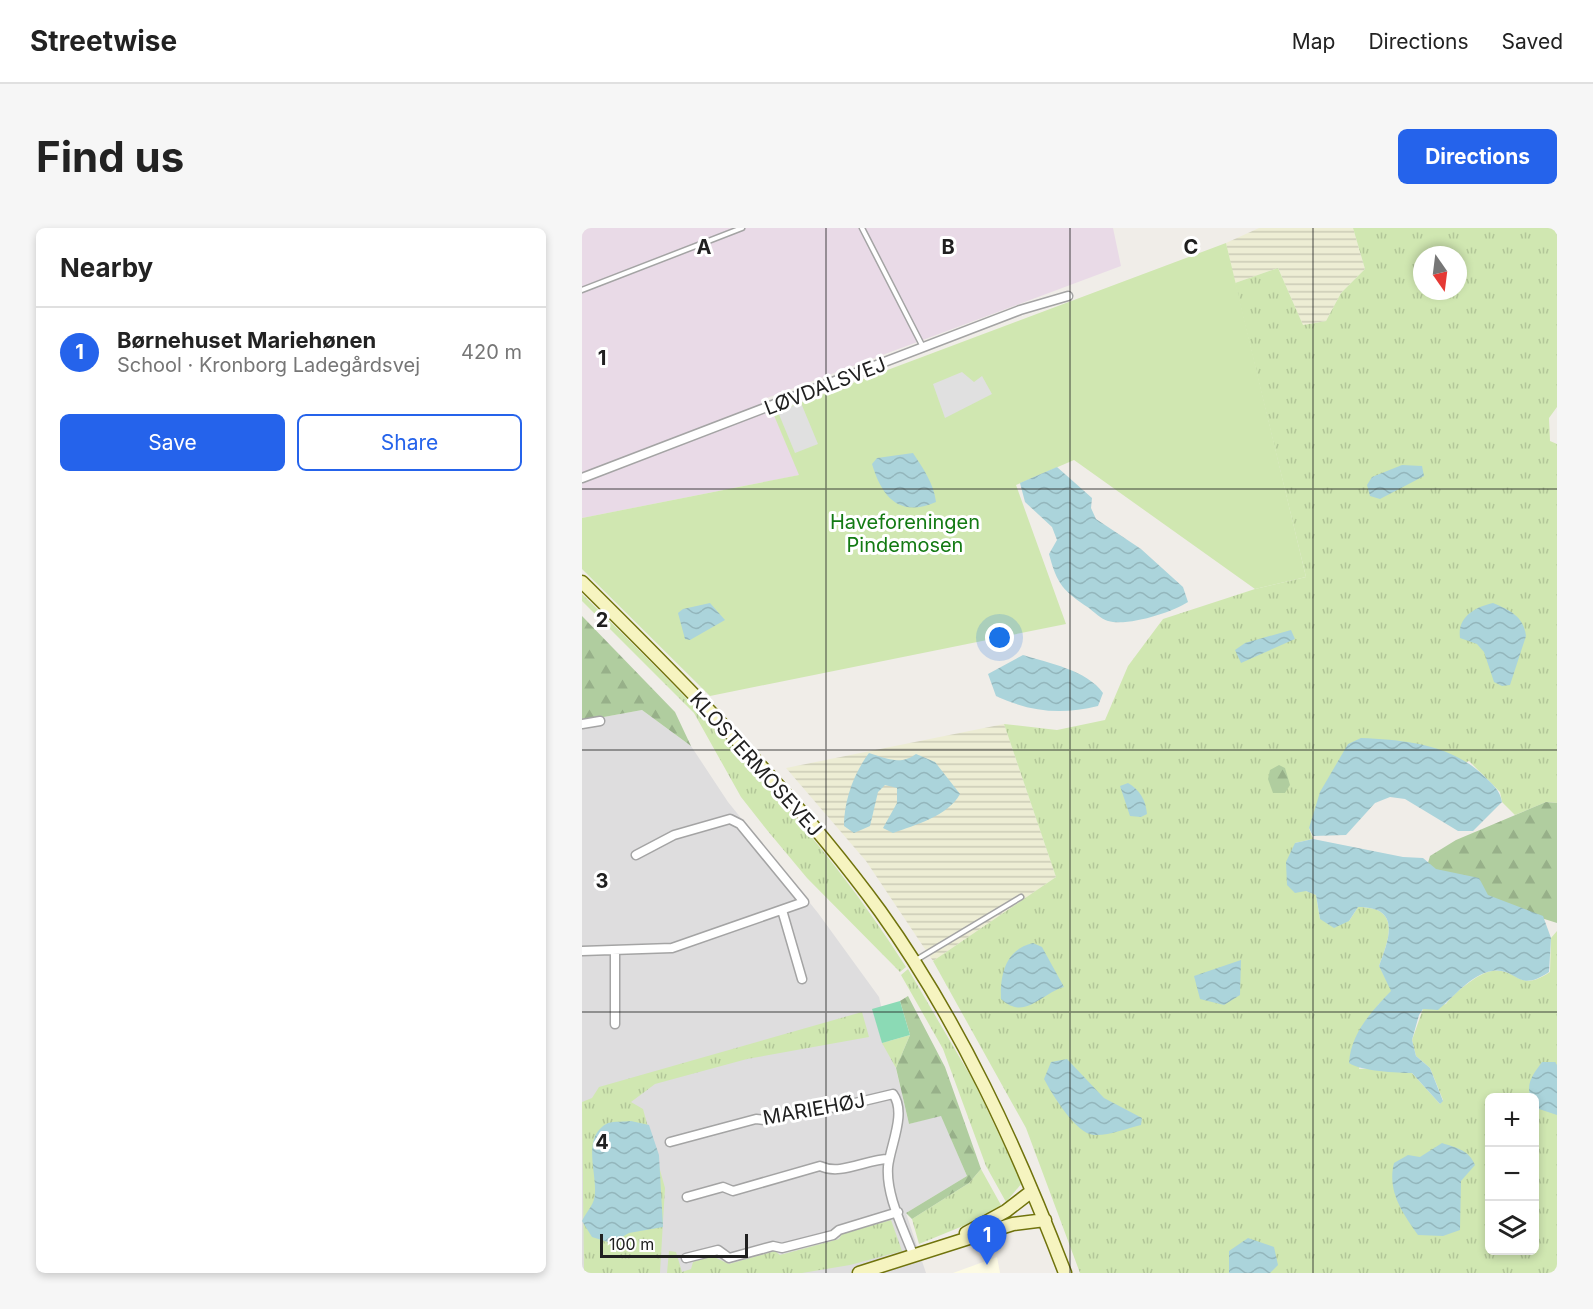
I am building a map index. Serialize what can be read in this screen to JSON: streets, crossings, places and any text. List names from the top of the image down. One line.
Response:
{"streets":{"main road":["KLOSTERMOSEVEJ"],"street":["LØVDALSVEJ","MARIEHØJ"]},"parks":["Haveforeningen Pindemosen"],"scale_bar":"100 m","north":"bottom","page":{"header":"Streetwise","nav":["Map","Directions","Saved"],"buttons":["Directions",["Save","Share"]],"title":"Find us","heading":"Nearby","list":[{"mark":"1","name":"Børnehuset Mariehønen","note":"School · Kronborg Ladegårdsvej","value":"420 m"}],"map_buttons":["+","−"],"pins":"1","scale":"100 m"},"grid":{"columns":["A","B","C"],"rows":["1","2","3","4"]}}
